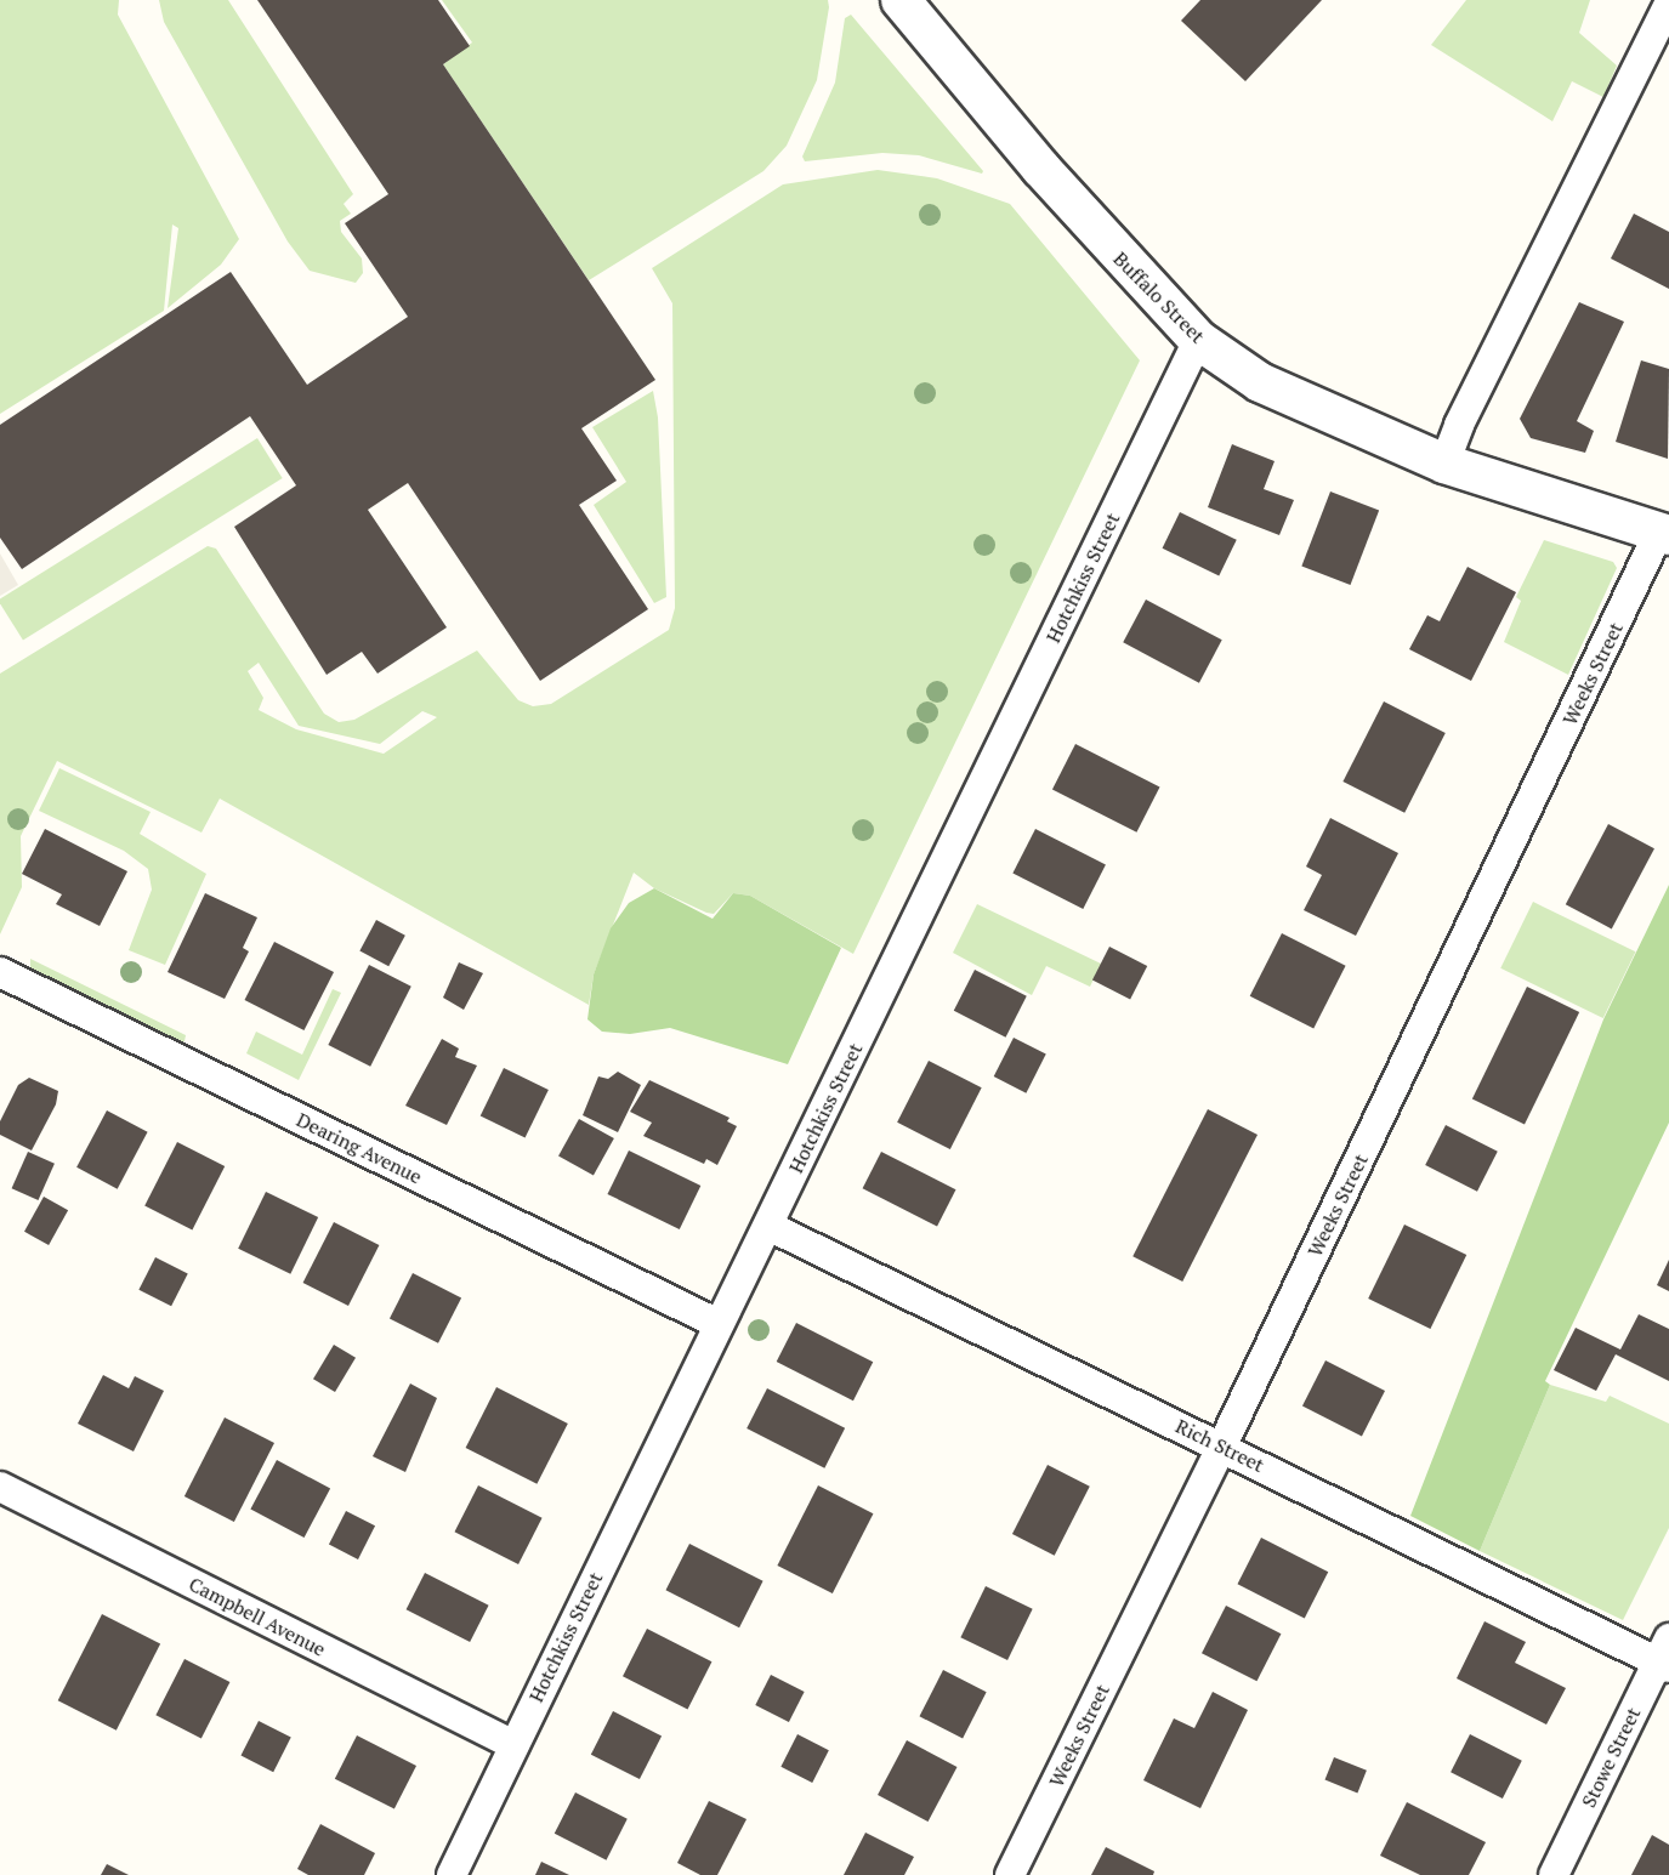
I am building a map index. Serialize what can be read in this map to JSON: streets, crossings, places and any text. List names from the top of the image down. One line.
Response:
{"streets":{"street":["Buffalo Street","Hotchkiss Street","Weeks Street","Dearing Avenue","Rich Street","Campbell Avenue","Stowe Street"]},"crossings":[["Buffalo Street","Hotchkiss Street"],["Buffalo Street","Weeks Street"],["Hotchkiss Street","Dearing Avenue"],["Hotchkiss Street","Rich Street"],["Hotchkiss Street","Campbell Avenue"],["Weeks Street","Rich Street"],["Rich Street","Stowe Street"]]}
